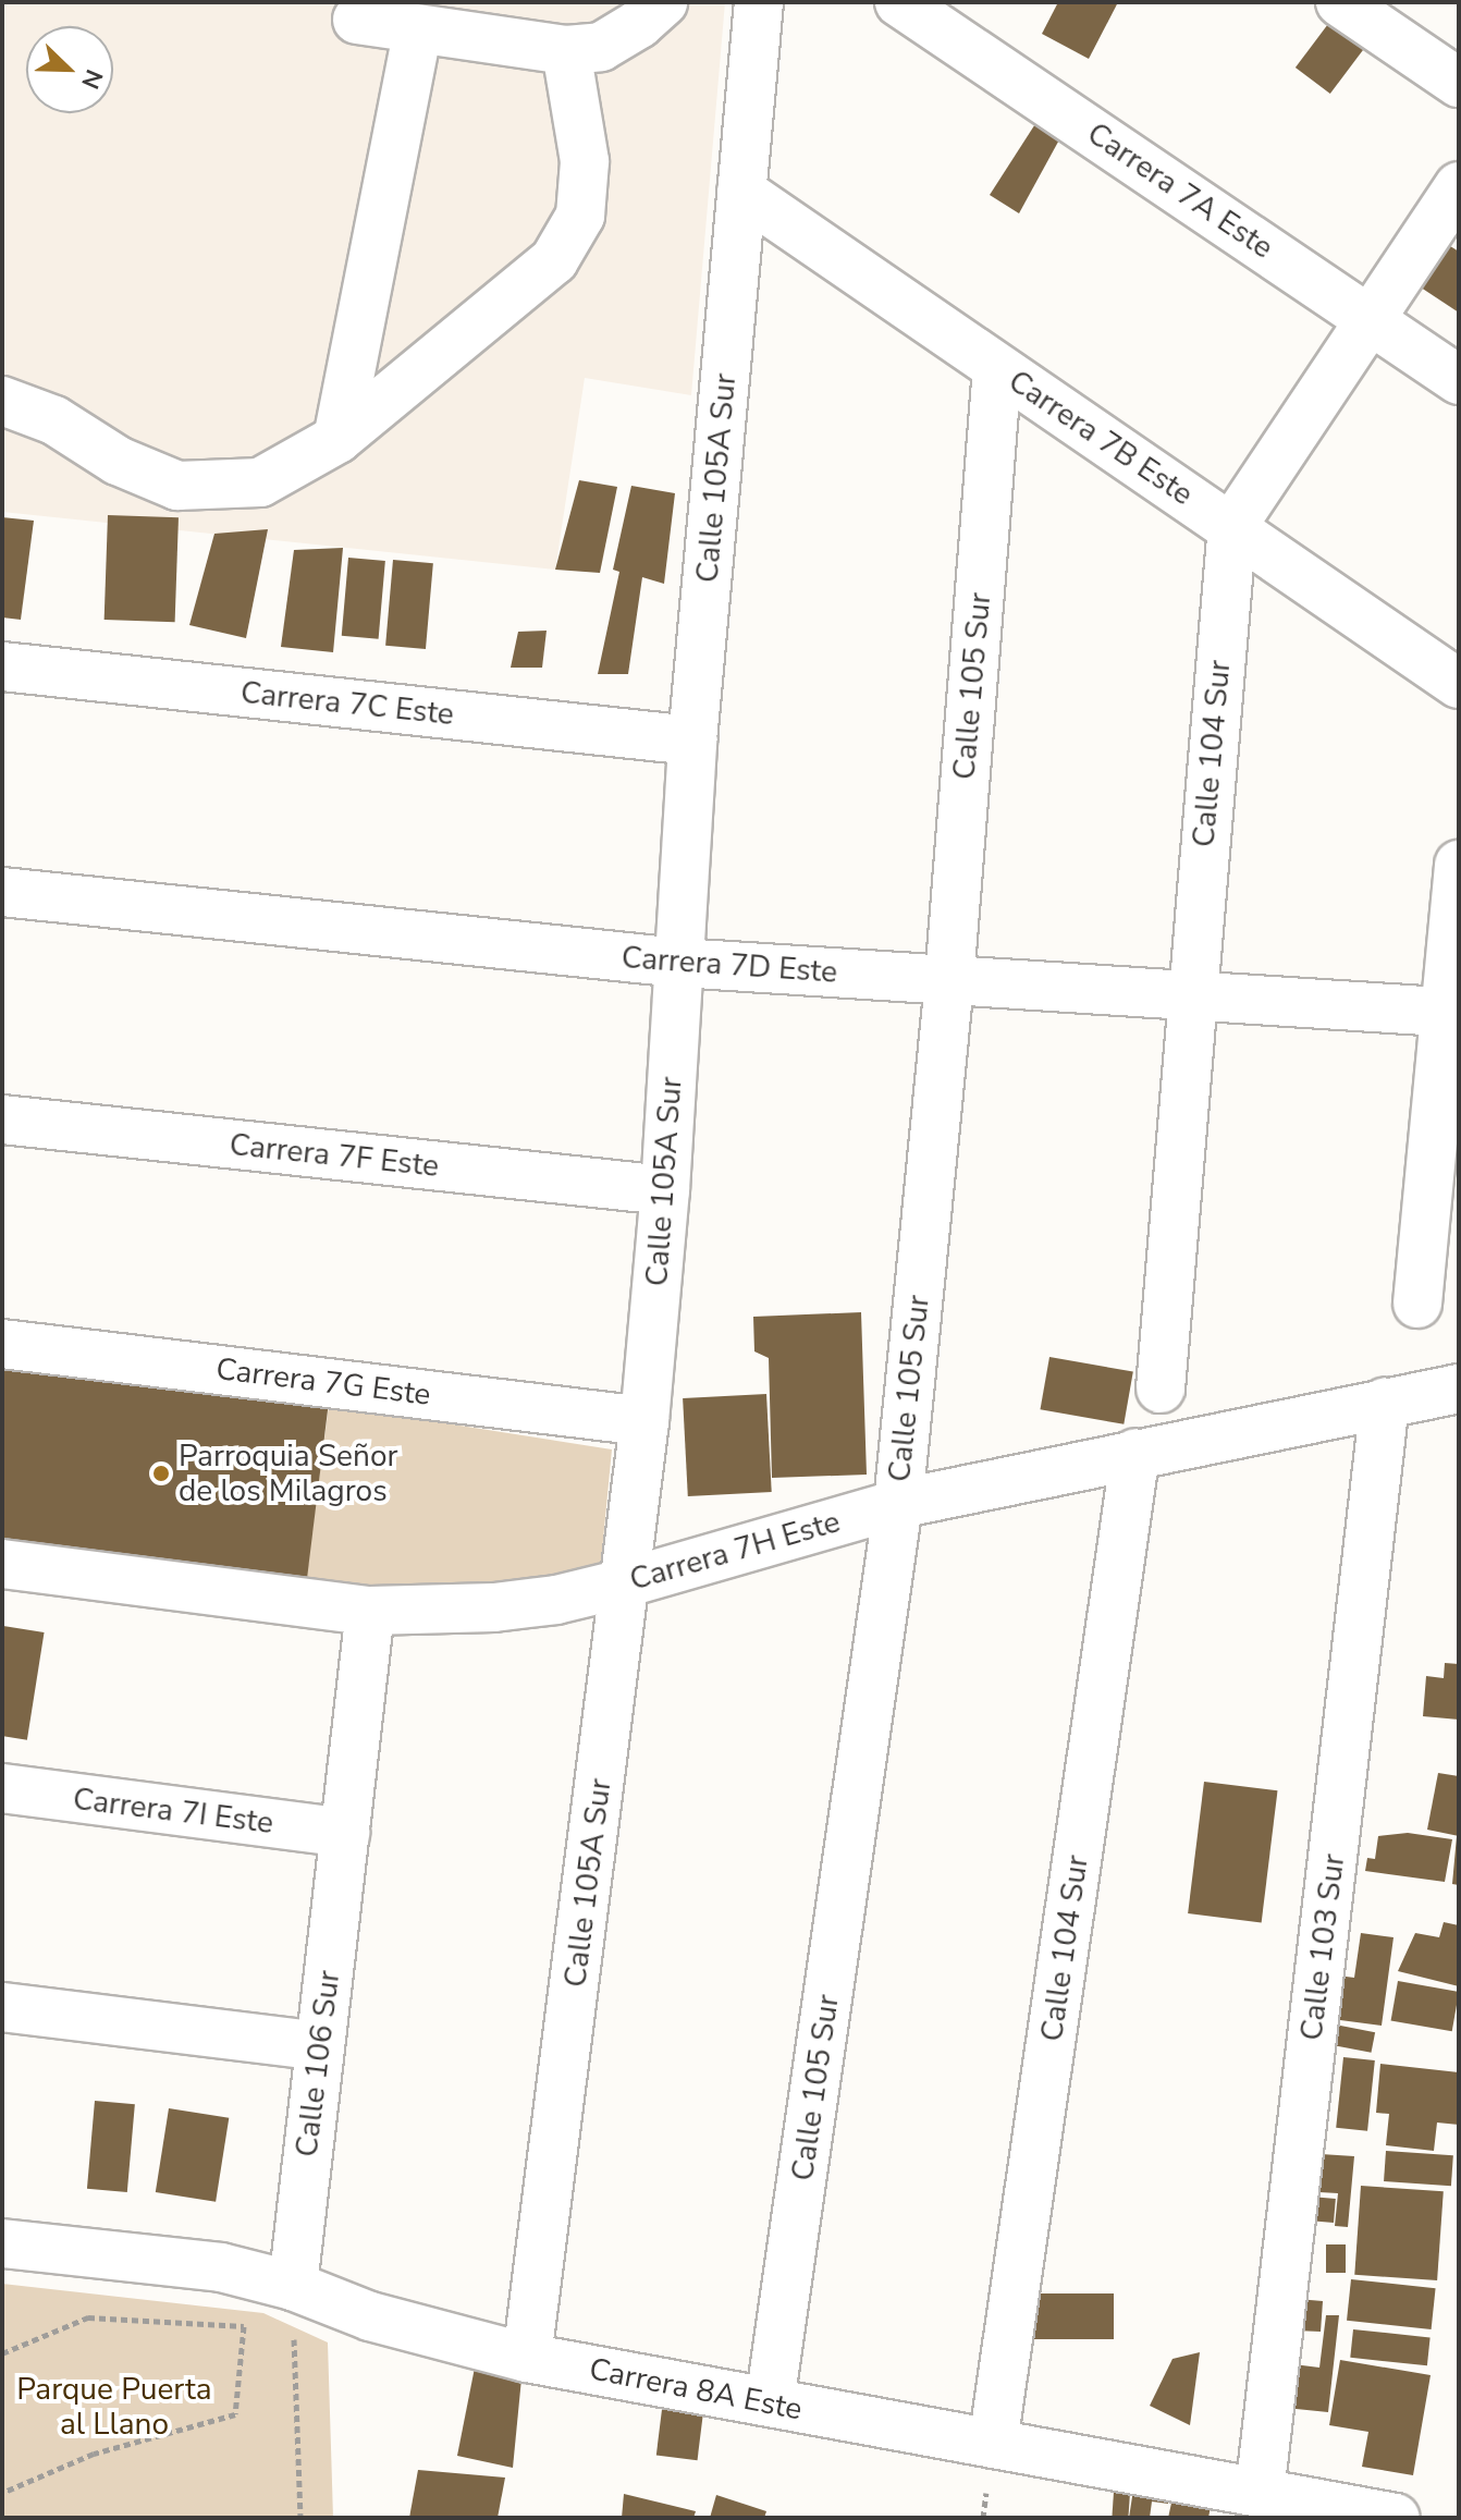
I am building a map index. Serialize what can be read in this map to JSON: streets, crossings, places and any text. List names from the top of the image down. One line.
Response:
{"streets":{"street":["Carrera 7A Este","Carrera 7B Este","Calle 105A Sur","Calle 105 Sur","Carrera 7C Este","Calle 104 Sur","Carrera 7D Este","Carrera 7F Este","Carrera 7G Este","Carrera 7H Este","Carrera 7I Este","Calle 103 Sur","Calle 106 Sur","Carrera 8A Este"]},"crossings":[["Carrera 7A Este","Calle 104 Sur"],["Carrera 7B Este","Calle 105A Sur"],["Carrera 7B Este","Calle 105 Sur"],["Carrera 7B Este","Calle 104 Sur"],["Calle 105A Sur","Carrera 7C Este"],["Calle 105A Sur","Carrera 7D Este"],["Calle 105A Sur","Carrera 7F Este"],["Calle 105A Sur","Carrera 7G Este"],["Calle 105A Sur","Carrera 7H Este"],["Calle 105A Sur","Carrera 8A Este"],["Calle 105 Sur","Carrera 7D Este"],["Calle 105 Sur","Carrera 7H Este"],["Calle 105 Sur","Carrera 8A Este"],["Calle 104 Sur","Carrera 7D Este"],["Calle 104 Sur","Carrera 7H Este"],["Calle 104 Sur","Carrera 8A Este"],["Carrera 7H Este","Calle 103 Sur"],["Carrera 7H Este","Calle 106 Sur"],["Carrera 7I Este","Calle 106 Sur"],["Calle 103 Sur","Carrera 8A Este"],["Calle 106 Sur","Carrera 8A Este"]],"parks":["Parque Puerta al Llano"],"places":["Parroquia Señor de los Milagros"],"north":"bottom right"}
